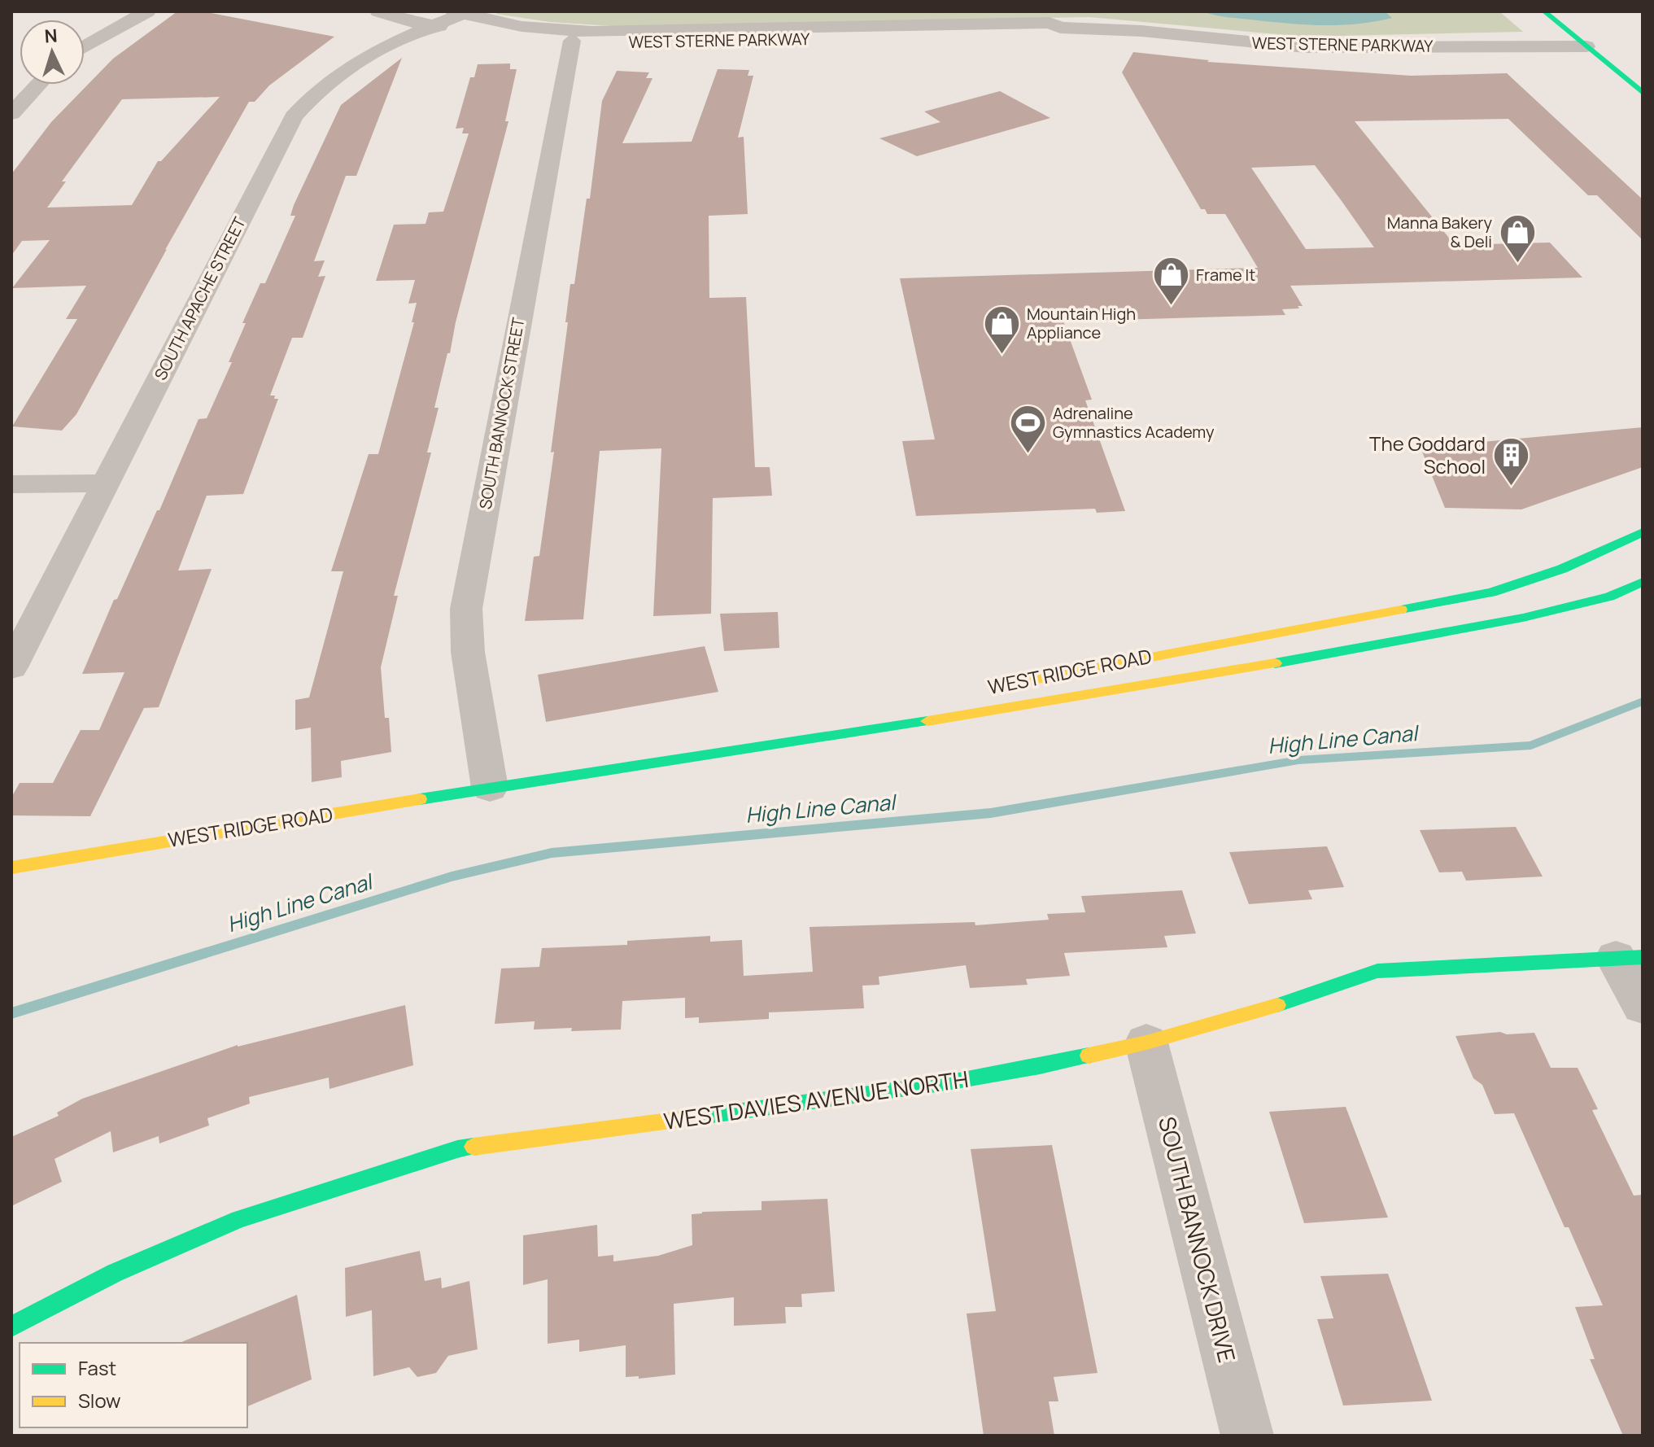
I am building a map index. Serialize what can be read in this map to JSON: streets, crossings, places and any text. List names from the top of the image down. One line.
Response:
{"streets":{"street":["WEST STERNE PARKWAY","SOUTH APACHE STREET","SOUTH BANNOCK STREET","WEST RIDGE ROAD","WEST DAVIES AVENUE NORTH","SOUTH BANNOCK DRIVE"]},"crossings":[["WEST STERNE PARKWAY","SOUTH APACHE STREET"],["WEST STERNE PARKWAY","SOUTH BANNOCK STREET"],["SOUTH BANNOCK STREET","WEST RIDGE ROAD"],["WEST DAVIES AVENUE NORTH","SOUTH BANNOCK DRIVE"]],"water":["High Line Canal"],"places":{"shop":["Manna Bakery & Deli","Frame It","Mountain High Appliance"],"sports":["Adrenaline Gymnastics Academy"],"building":["The Goddard School"]},"legend":["Fast","Slow"],"north":"top"}
